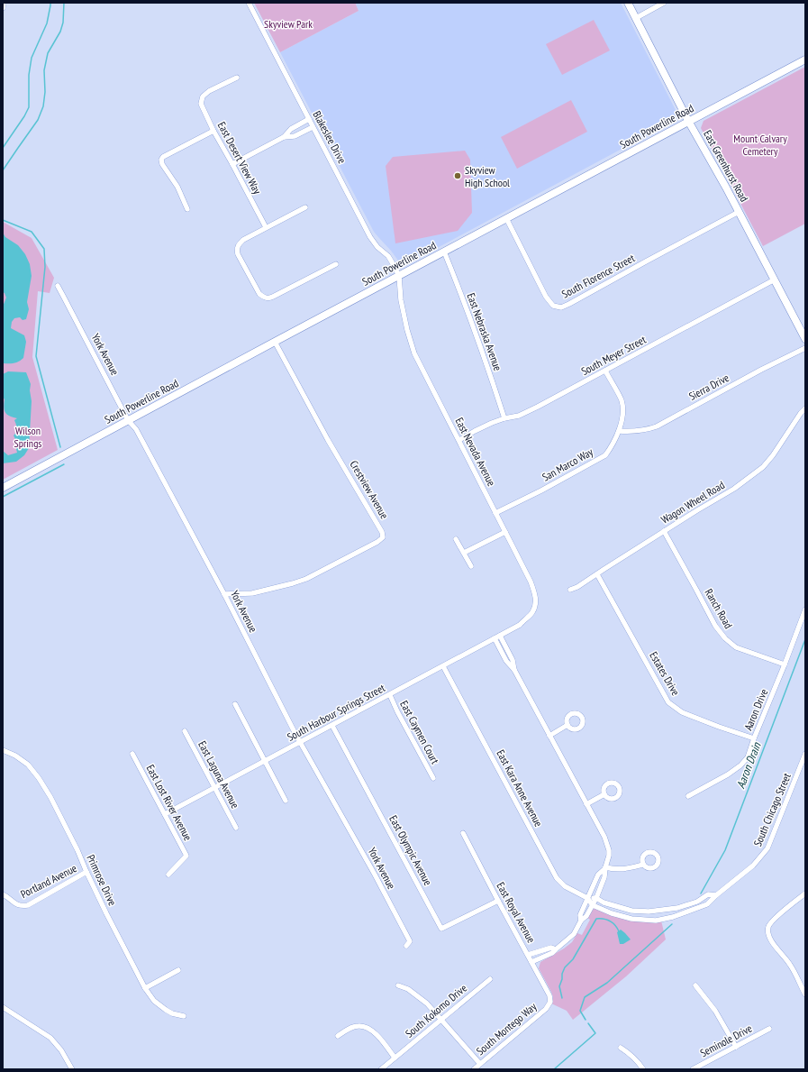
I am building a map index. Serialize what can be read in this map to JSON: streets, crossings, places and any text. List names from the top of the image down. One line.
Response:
{"streets":{"street":["South Powerline Road","Blakeslee Drive","East Desert View Way","East Greenhurst Road","South Florence Street","East Nebraska Avenue","York Avenue","South Meyer Street","Sierra Drive","East Nevada Avenue","San Marco Way","Crestview Avenue","Wagon Wheel Road","Ranch Road","Estates Drive","Aaron Drive","South Harbour Springs Street","East Caymen Court","East Laguna Avenue","East Kara Anne Avenue","East Lost River Avenue","South Chicago Street","East Olympic Avenue","Primrose Drive","Portland Avenue","East Royal Avenue","South Kokomo Drive","South Montego Way","Seminole Drive"]},"crossings":[["South Powerline Road","Blakeslee Drive"],["South Powerline Road","East Greenhurst Road"],["South Powerline Road","South Florence Street"],["South Powerline Road","East Nebraska Avenue"],["South Powerline Road","York Avenue"],["South Powerline Road","East Nevada Avenue"],["South Powerline Road","Crestview Avenue"],["Blakeslee Drive","East Nevada Avenue"],["East Greenhurst Road","South Florence Street"],["East Greenhurst Road","South Meyer Street"],["East Nebraska Avenue","South Meyer Street"],["York Avenue","Crestview Avenue"],["York Avenue","South Harbour Springs Street"],["South Meyer Street","East Nevada Avenue"],["South Meyer Street","San Marco Way"],["Sierra Drive","San Marco Way"],["East Nevada Avenue","San Marco Way"],["East Nevada Avenue","South Harbour Springs Street"],["Wagon Wheel Road","Ranch Road"],["Wagon Wheel Road","Estates Drive"],["Ranch Road","Aaron Drive"],["Estates Drive","Aaron Drive"],["South Harbour Springs Street","East Caymen Court"],["South Harbour Springs Street","East Laguna Avenue"],["South Harbour Springs Street","East Kara Anne Avenue"],["South Harbour Springs Street","East Lost River Avenue"],["South Harbour Springs Street","East Olympic Avenue"],["East Kara Anne Avenue","South Chicago Street"],["East Olympic Avenue","East Royal Avenue"],["Primrose Drive","Portland Avenue"],["East Royal Avenue","South Montego Way"]],"water":["Aaron Drain"],"parks":["Skyview Park","Mount Calvary Cemetery","Wilson Springs"],"places":["Skyview High School"]}
